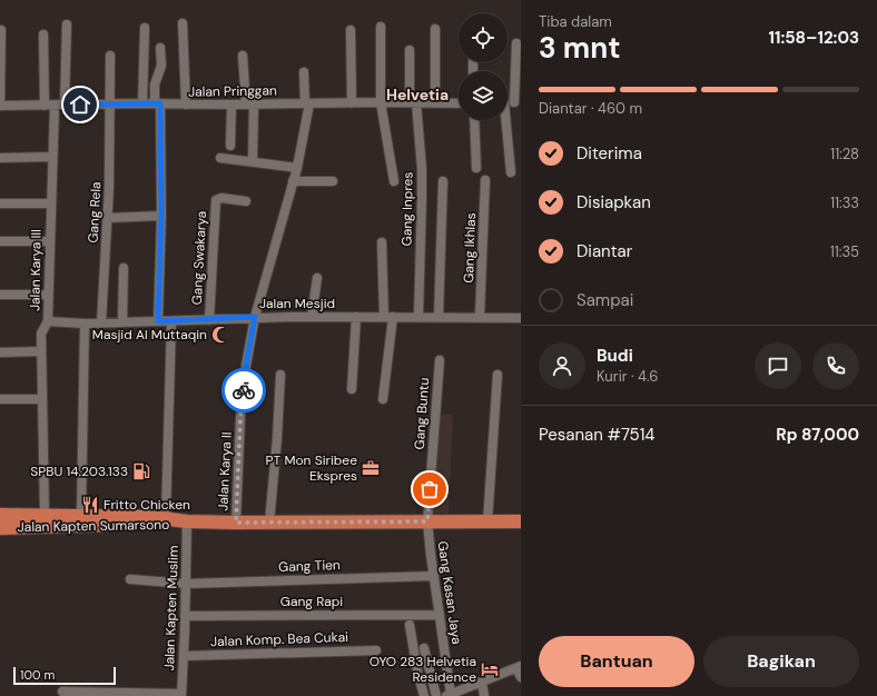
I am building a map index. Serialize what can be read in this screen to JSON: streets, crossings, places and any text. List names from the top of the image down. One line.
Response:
{"streets":{"highway":["Jalan Kapten Sumarsono"],"street":["Jalan Pringgan","Gang Inpres","Gang Rela","Gang Ikhlas","Gang Swakarya","Jalan Karya III","Jalan Mesjid","Gang Buntu","Jalan Karya II","Gang Tien","Gang Kasan Jaya","Gang Rapi","Jalan Kapten Muslim","Jalan Komp. Bea Cukai"]},"crossings":[["Jalan Pringgan","Gang Inpres"],["Jalan Pringgan","Gang Rela"],["Jalan Pringgan","Jalan Karya III"],["Jalan Pringgan","Jalan Karya II"],["Gang Inpres","Jalan Mesjid"],["Gang Rela","Jalan Mesjid"],["Gang Ikhlas","Jalan Mesjid"],["Gang Swakarya","Jalan Mesjid"],["Jalan Karya III","Jalan Mesjid"],["Jalan Karya III","Jalan Kapten Sumarsono"],["Jalan Mesjid","Jalan Karya II"],["Gang Buntu","Jalan Kapten Sumarsono"],["Gang Buntu","Gang Kasan Jaya"],["Jalan Karya II","Jalan Kapten Sumarsono"],["Jalan Kapten Sumarsono","Gang Kasan Jaya"],["Jalan Kapten Sumarsono","Jalan Kapten Muslim"],["Gang Tien","Gang Kasan Jaya"],["Gang Tien","Jalan Kapten Muslim"],["Gang Kasan Jaya","Gang Rapi"],["Gang Rapi","Jalan Kapten Muslim"],["Jalan Kapten Muslim","Jalan Komp. Bea Cukai"]],"districts":["Helvetia"],"places":{"mosque":["Masjid Al Muttaqin"],"office":["PT Mon Siribee Ekspres"],"fuel station":["SPBU 14.203.133"],"restaurant":["Fritto Chicken"],"hotel":["OYO 283 Helvetia Residence"]},"scale_bar":"100 m","page":{"heading":["3 mnt","Tiba dalam","11:58–12:03"],"panel":["Budi","Kurir · 4.6","Pesanan #7514","Rp 87,000"],"bar":"Diantar · 460 m","list":[["Diterima","11:28"],["Disiapkan","11:33"],["Diantar","11:35"],"Sampai"],"buttons":["Bantuan","Bagikan"],"scale":"100 m"}}
